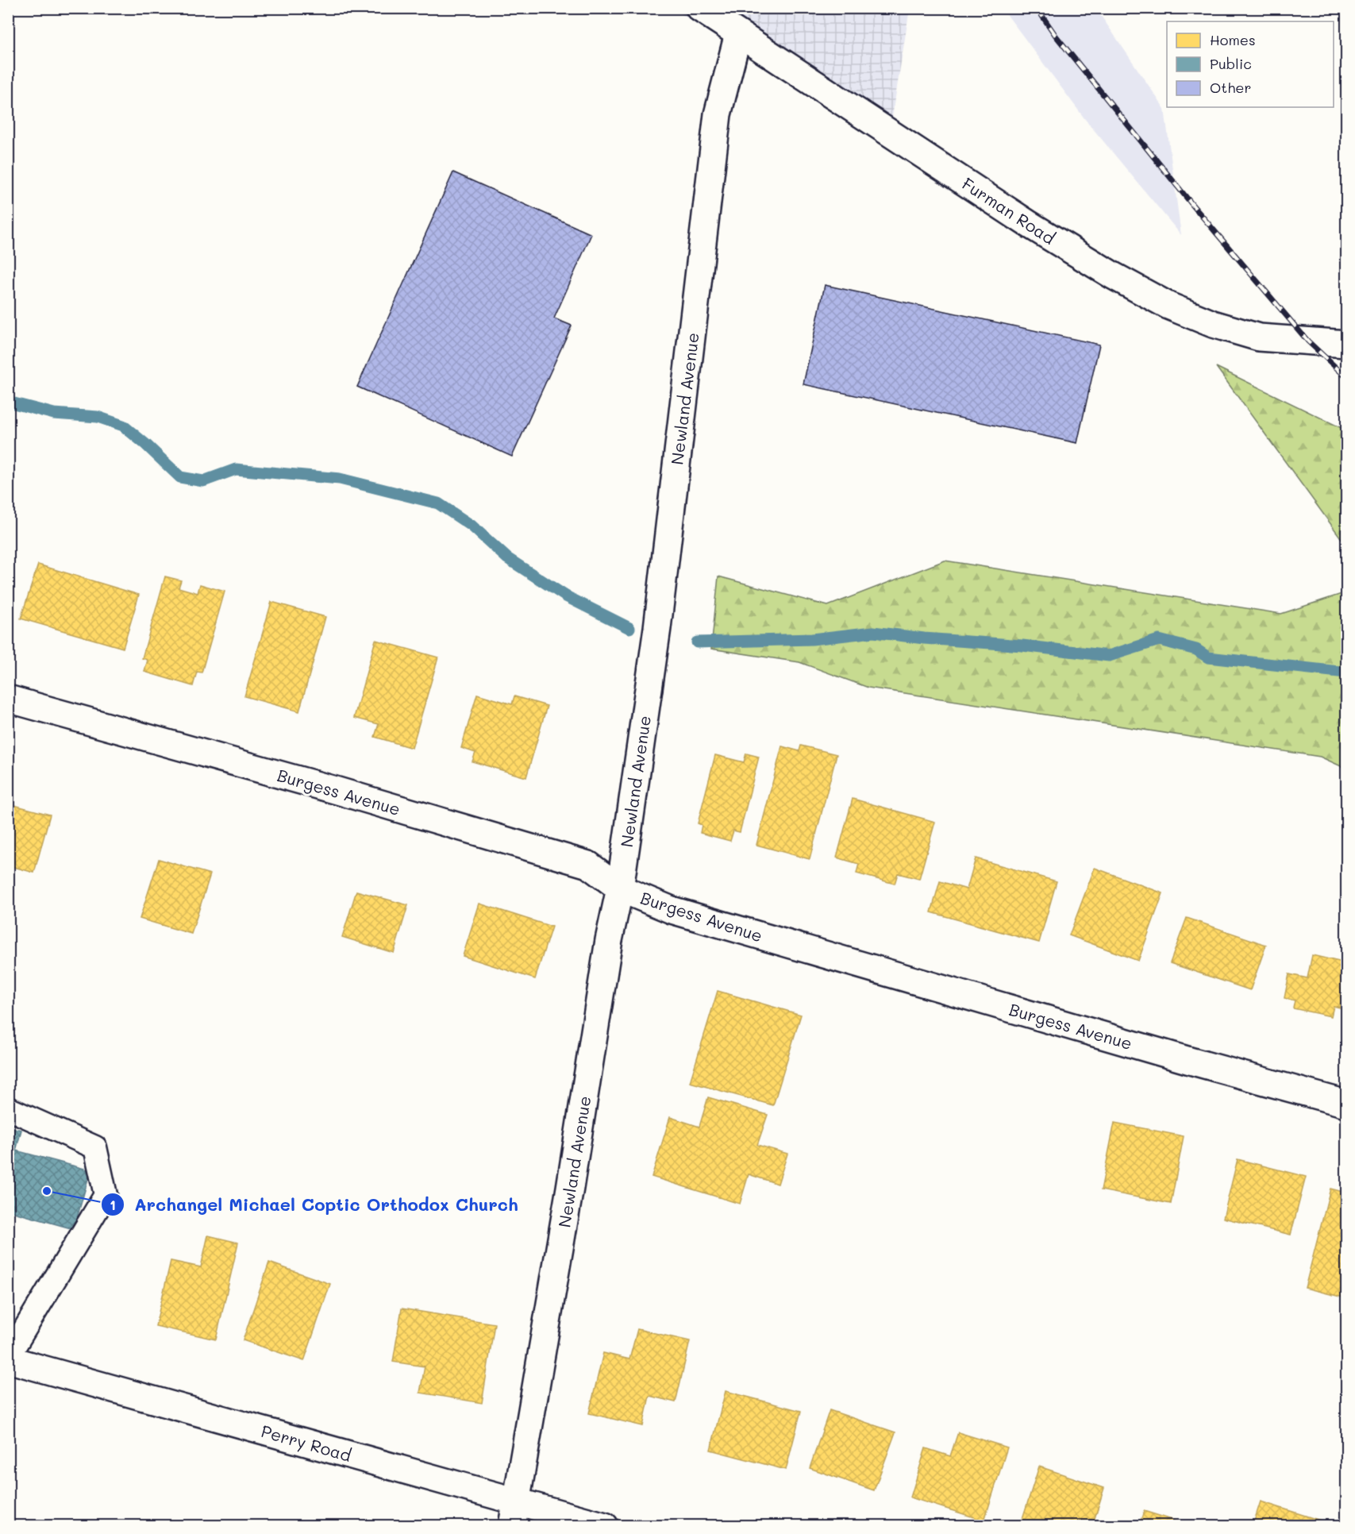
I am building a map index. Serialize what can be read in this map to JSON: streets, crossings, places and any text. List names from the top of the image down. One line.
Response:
{"streets":{"street":["Furman Road","Newland Avenue","Burgess Avenue","Perry Road"]},"crossings":[["Furman Road","Newland Avenue"],["Newland Avenue","Burgess Avenue"],["Newland Avenue","Perry Road"]],"places":["Archangel Michael Coptic Orthodox Church"],"legend":["Homes","Public","Other"]}
